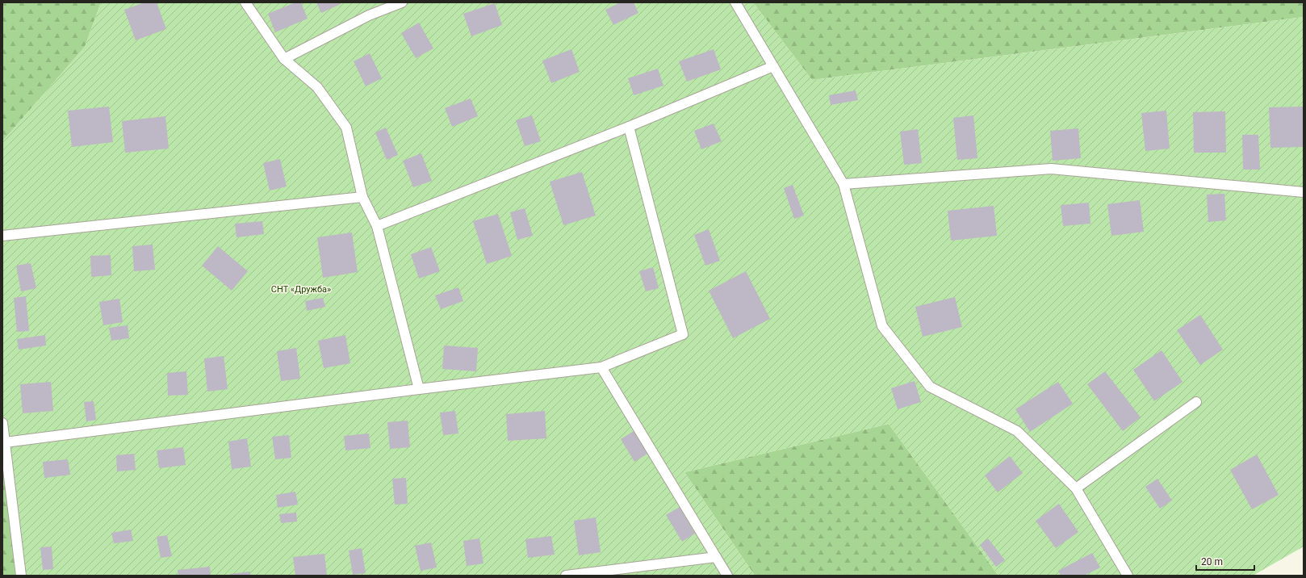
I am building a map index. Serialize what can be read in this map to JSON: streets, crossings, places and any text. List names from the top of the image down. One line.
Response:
{"parks":["СНТ «Дружба»"],"scale_bar":"20 m"}
